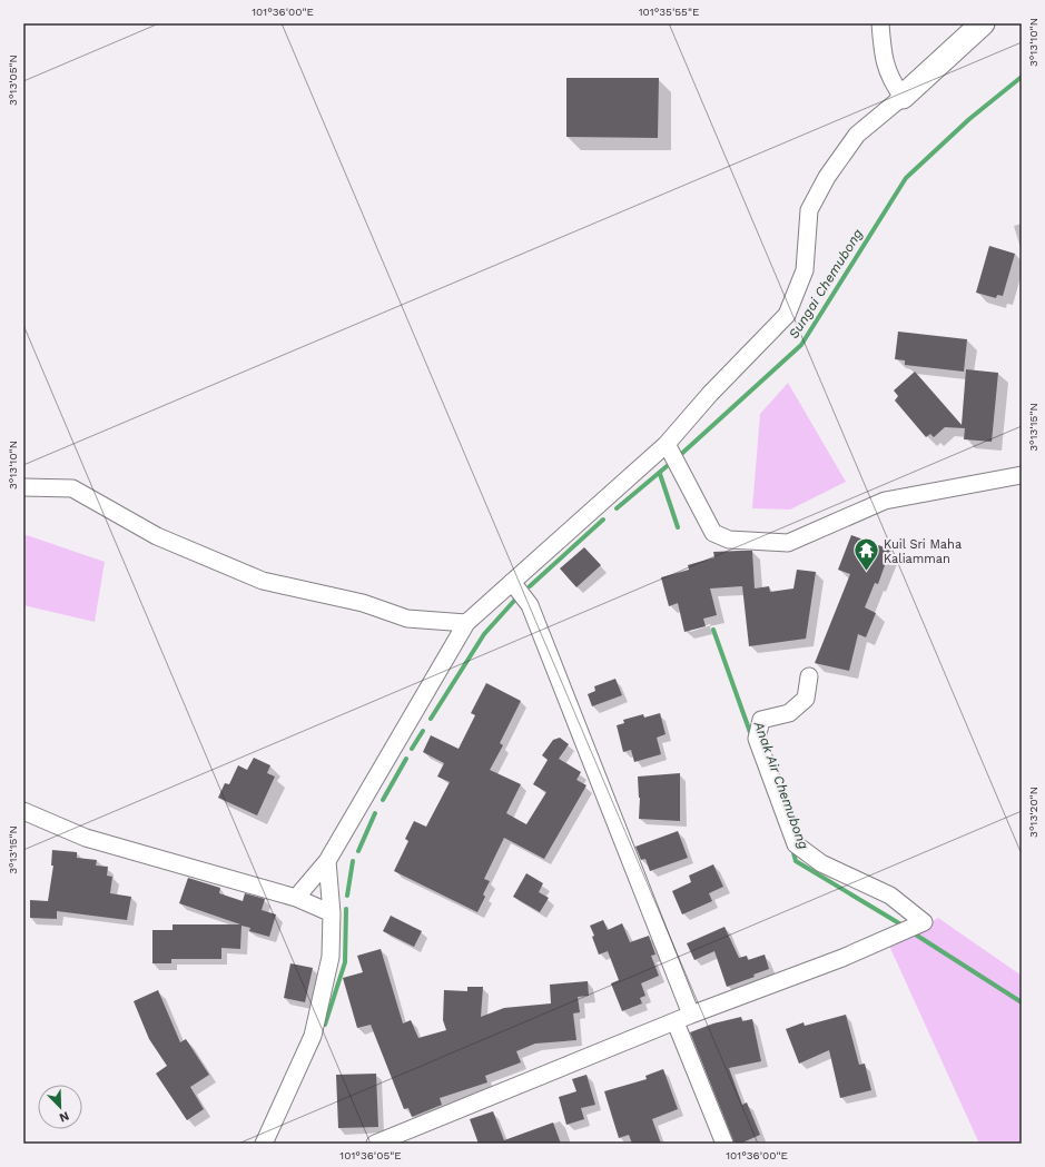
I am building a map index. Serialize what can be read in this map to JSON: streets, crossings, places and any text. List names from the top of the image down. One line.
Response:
{"water":["Sungai Chemubong","Anak Air Chemubong"],"places":{"temple":["Kuil Sri Maha Kaliamman"]},"north":"bottom right","coordinates":["101°36'00\"E","101°35'55\"E","3°13'10\"N","3°13'05\"N","3°13'15\"N","3°13'20\"N","101°36'05\"E"]}
